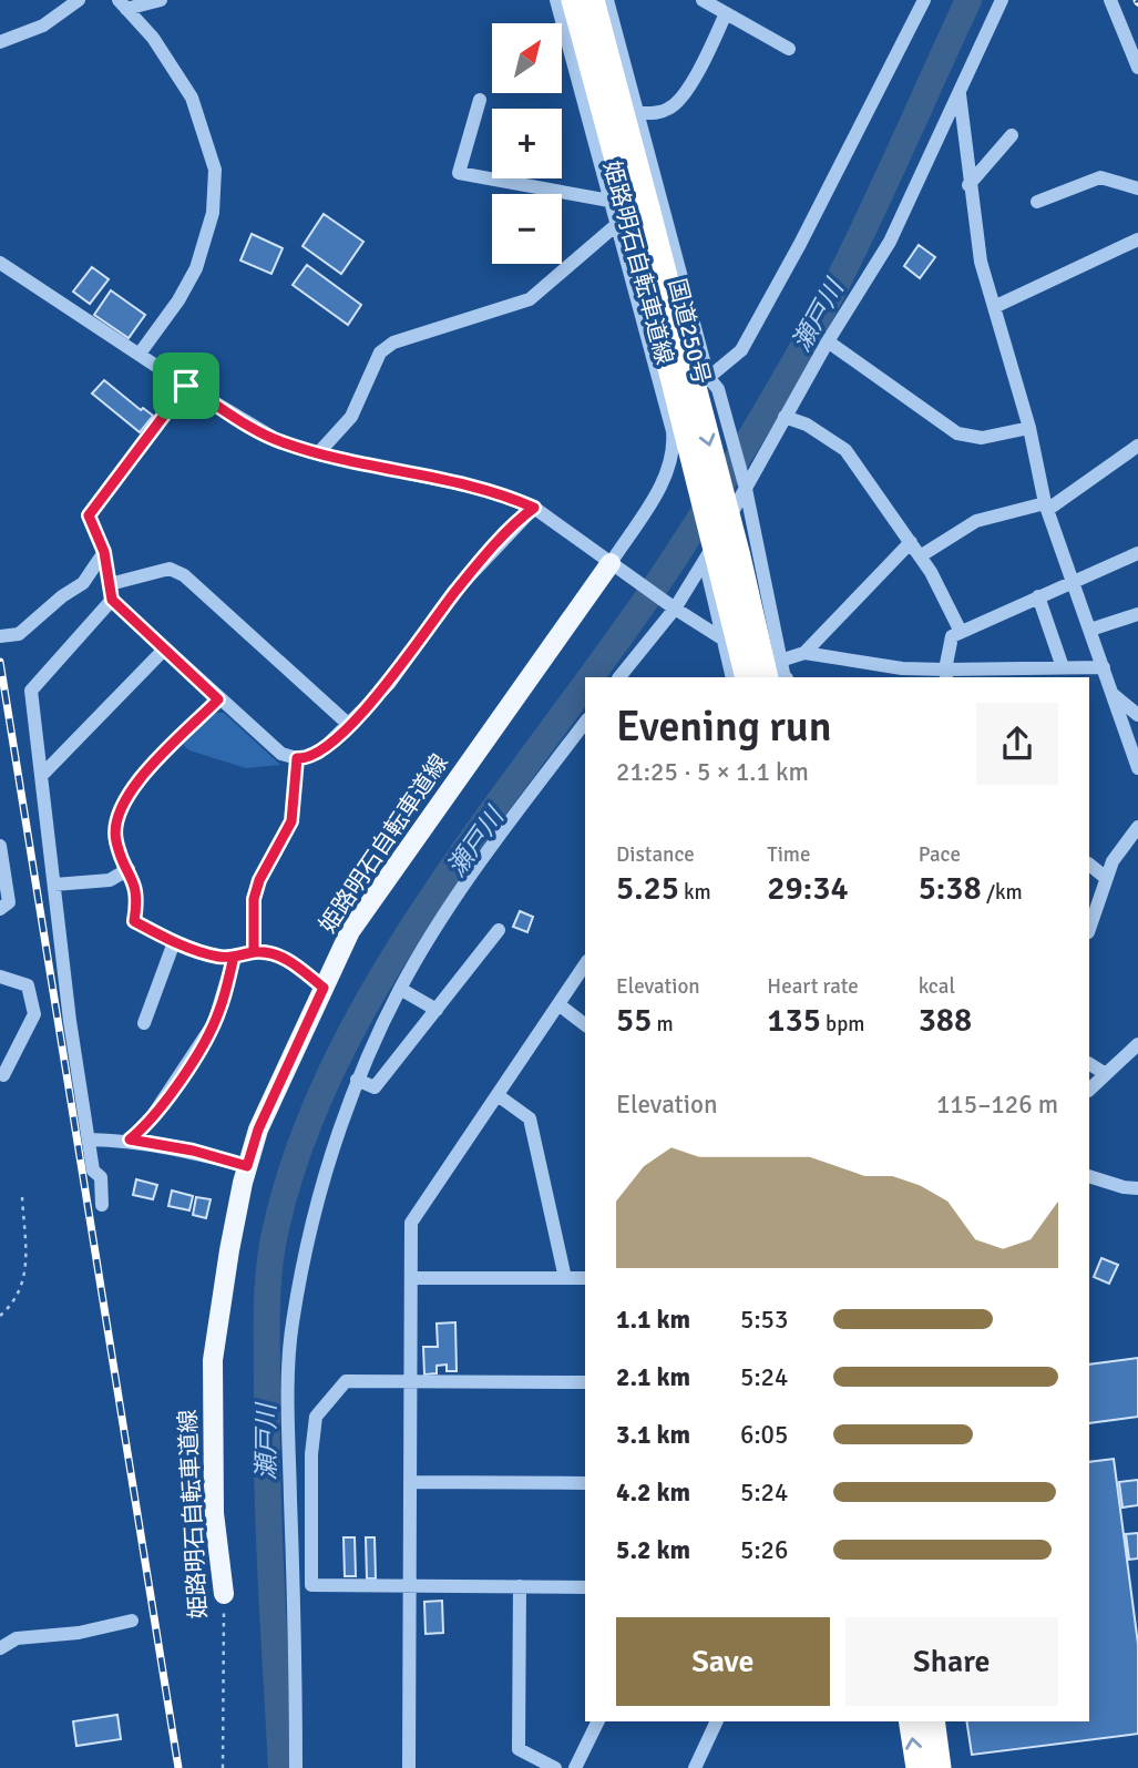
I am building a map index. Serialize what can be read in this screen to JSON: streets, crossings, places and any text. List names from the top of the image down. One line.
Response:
{"streets":{"highway":["国道250号"],"main road":["姫路明石自転車道線"]},"water":["瀬戸川"],"north":"top right","page":{"map_buttons":["+","−"],"heading":["Evening run","21:25 · 5 × 1.1 km"],"stats":[["Distance","5.25 km"],["Time","29:34"],["Pace","5:38 /km"],["Elevation","55 m"],["Heart rate","135 bpm"],["kcal","388"]],"chart":["Elevation","115–126 m"],"list":[{"name":"1.1 km","note":"5:53"},{"name":"2.1 km","note":"5:24"},{"name":"3.1 km","note":"6:05"},{"name":"4.2 km","note":"5:24"},{"name":"5.2 km","note":"5:26"}],"buttons":["Save","Share"]}}
